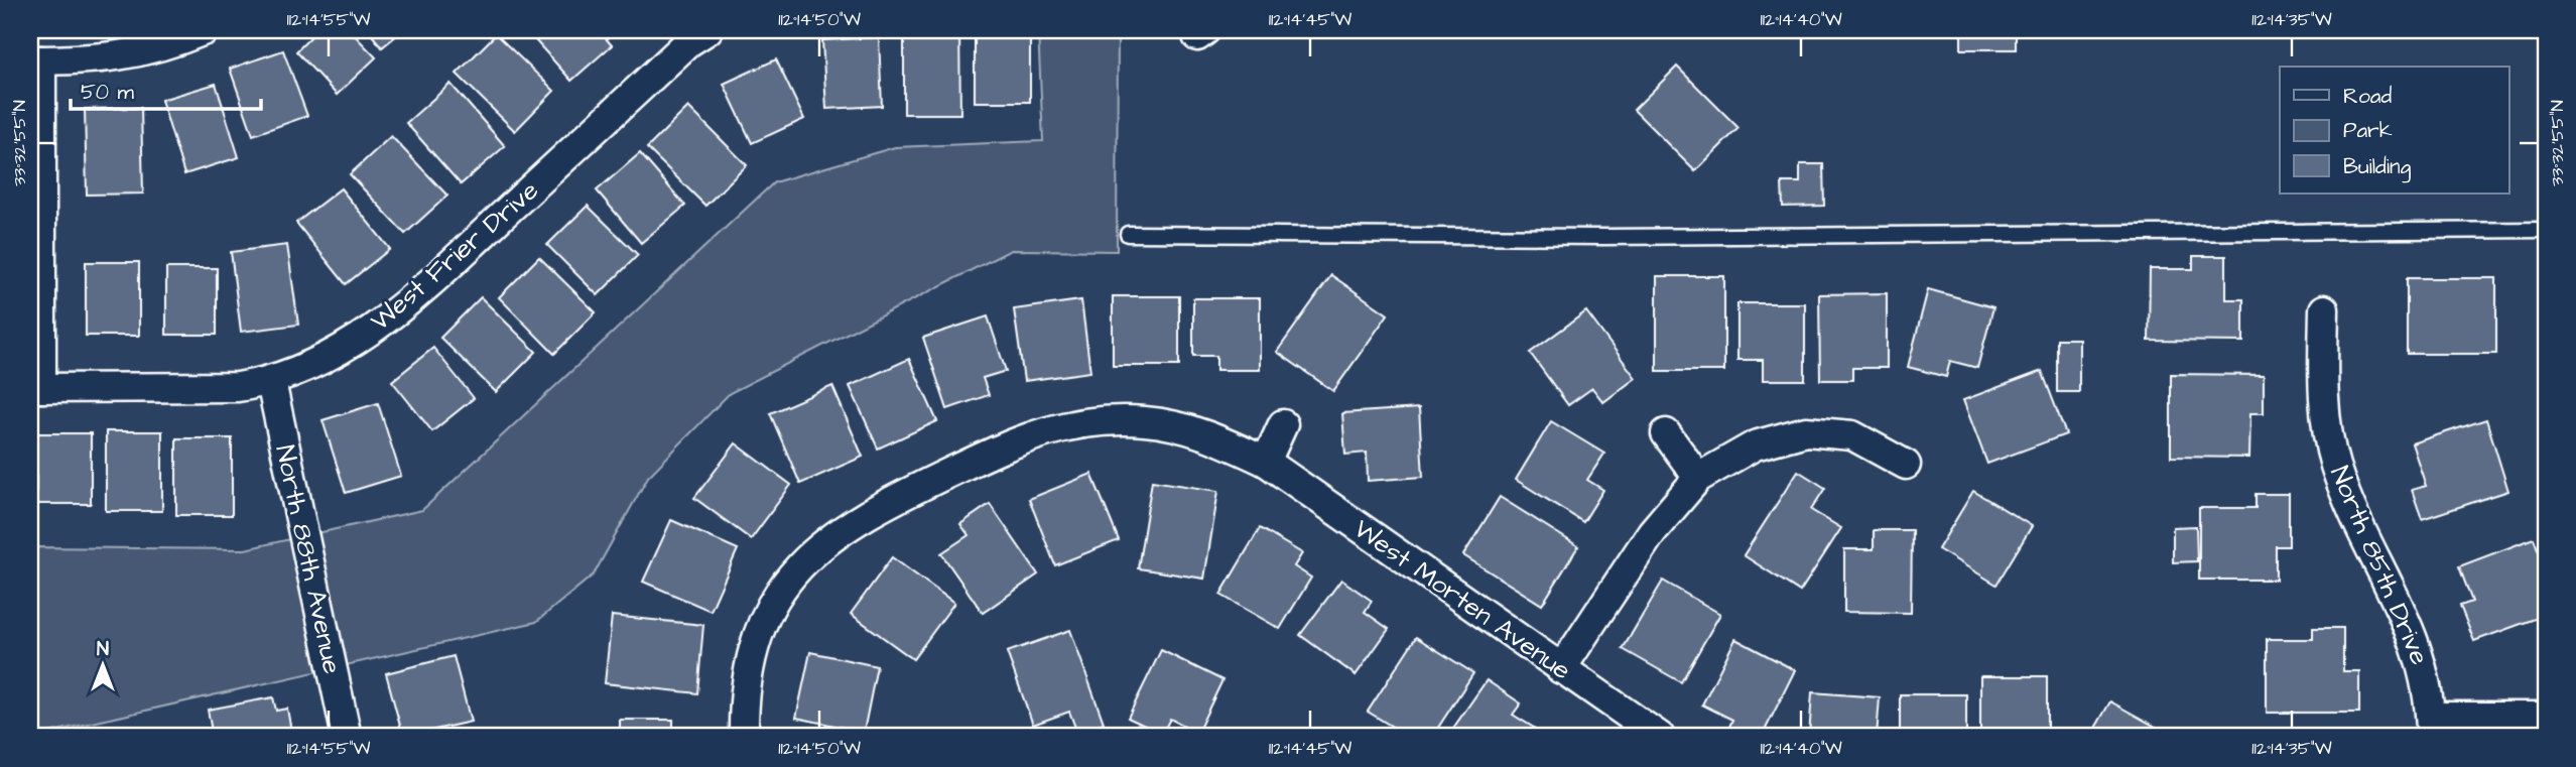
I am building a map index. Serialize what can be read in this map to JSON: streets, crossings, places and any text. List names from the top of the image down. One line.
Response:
{"streets":{"street":["West Frier Drive","North 88th Avenue","North 85th Drive","West Morten Avenue"]},"crossings":[["West Frier Drive","North 88th Avenue"]],"legend":["Road","Park","Building"],"scale_bar":"50 m","north":"top","coordinates":["112°14'55\"W","112°14'50\"W","112°14'45\"W","112°14'40\"W","112°14'35\"W","33°32'55\"N"]}
